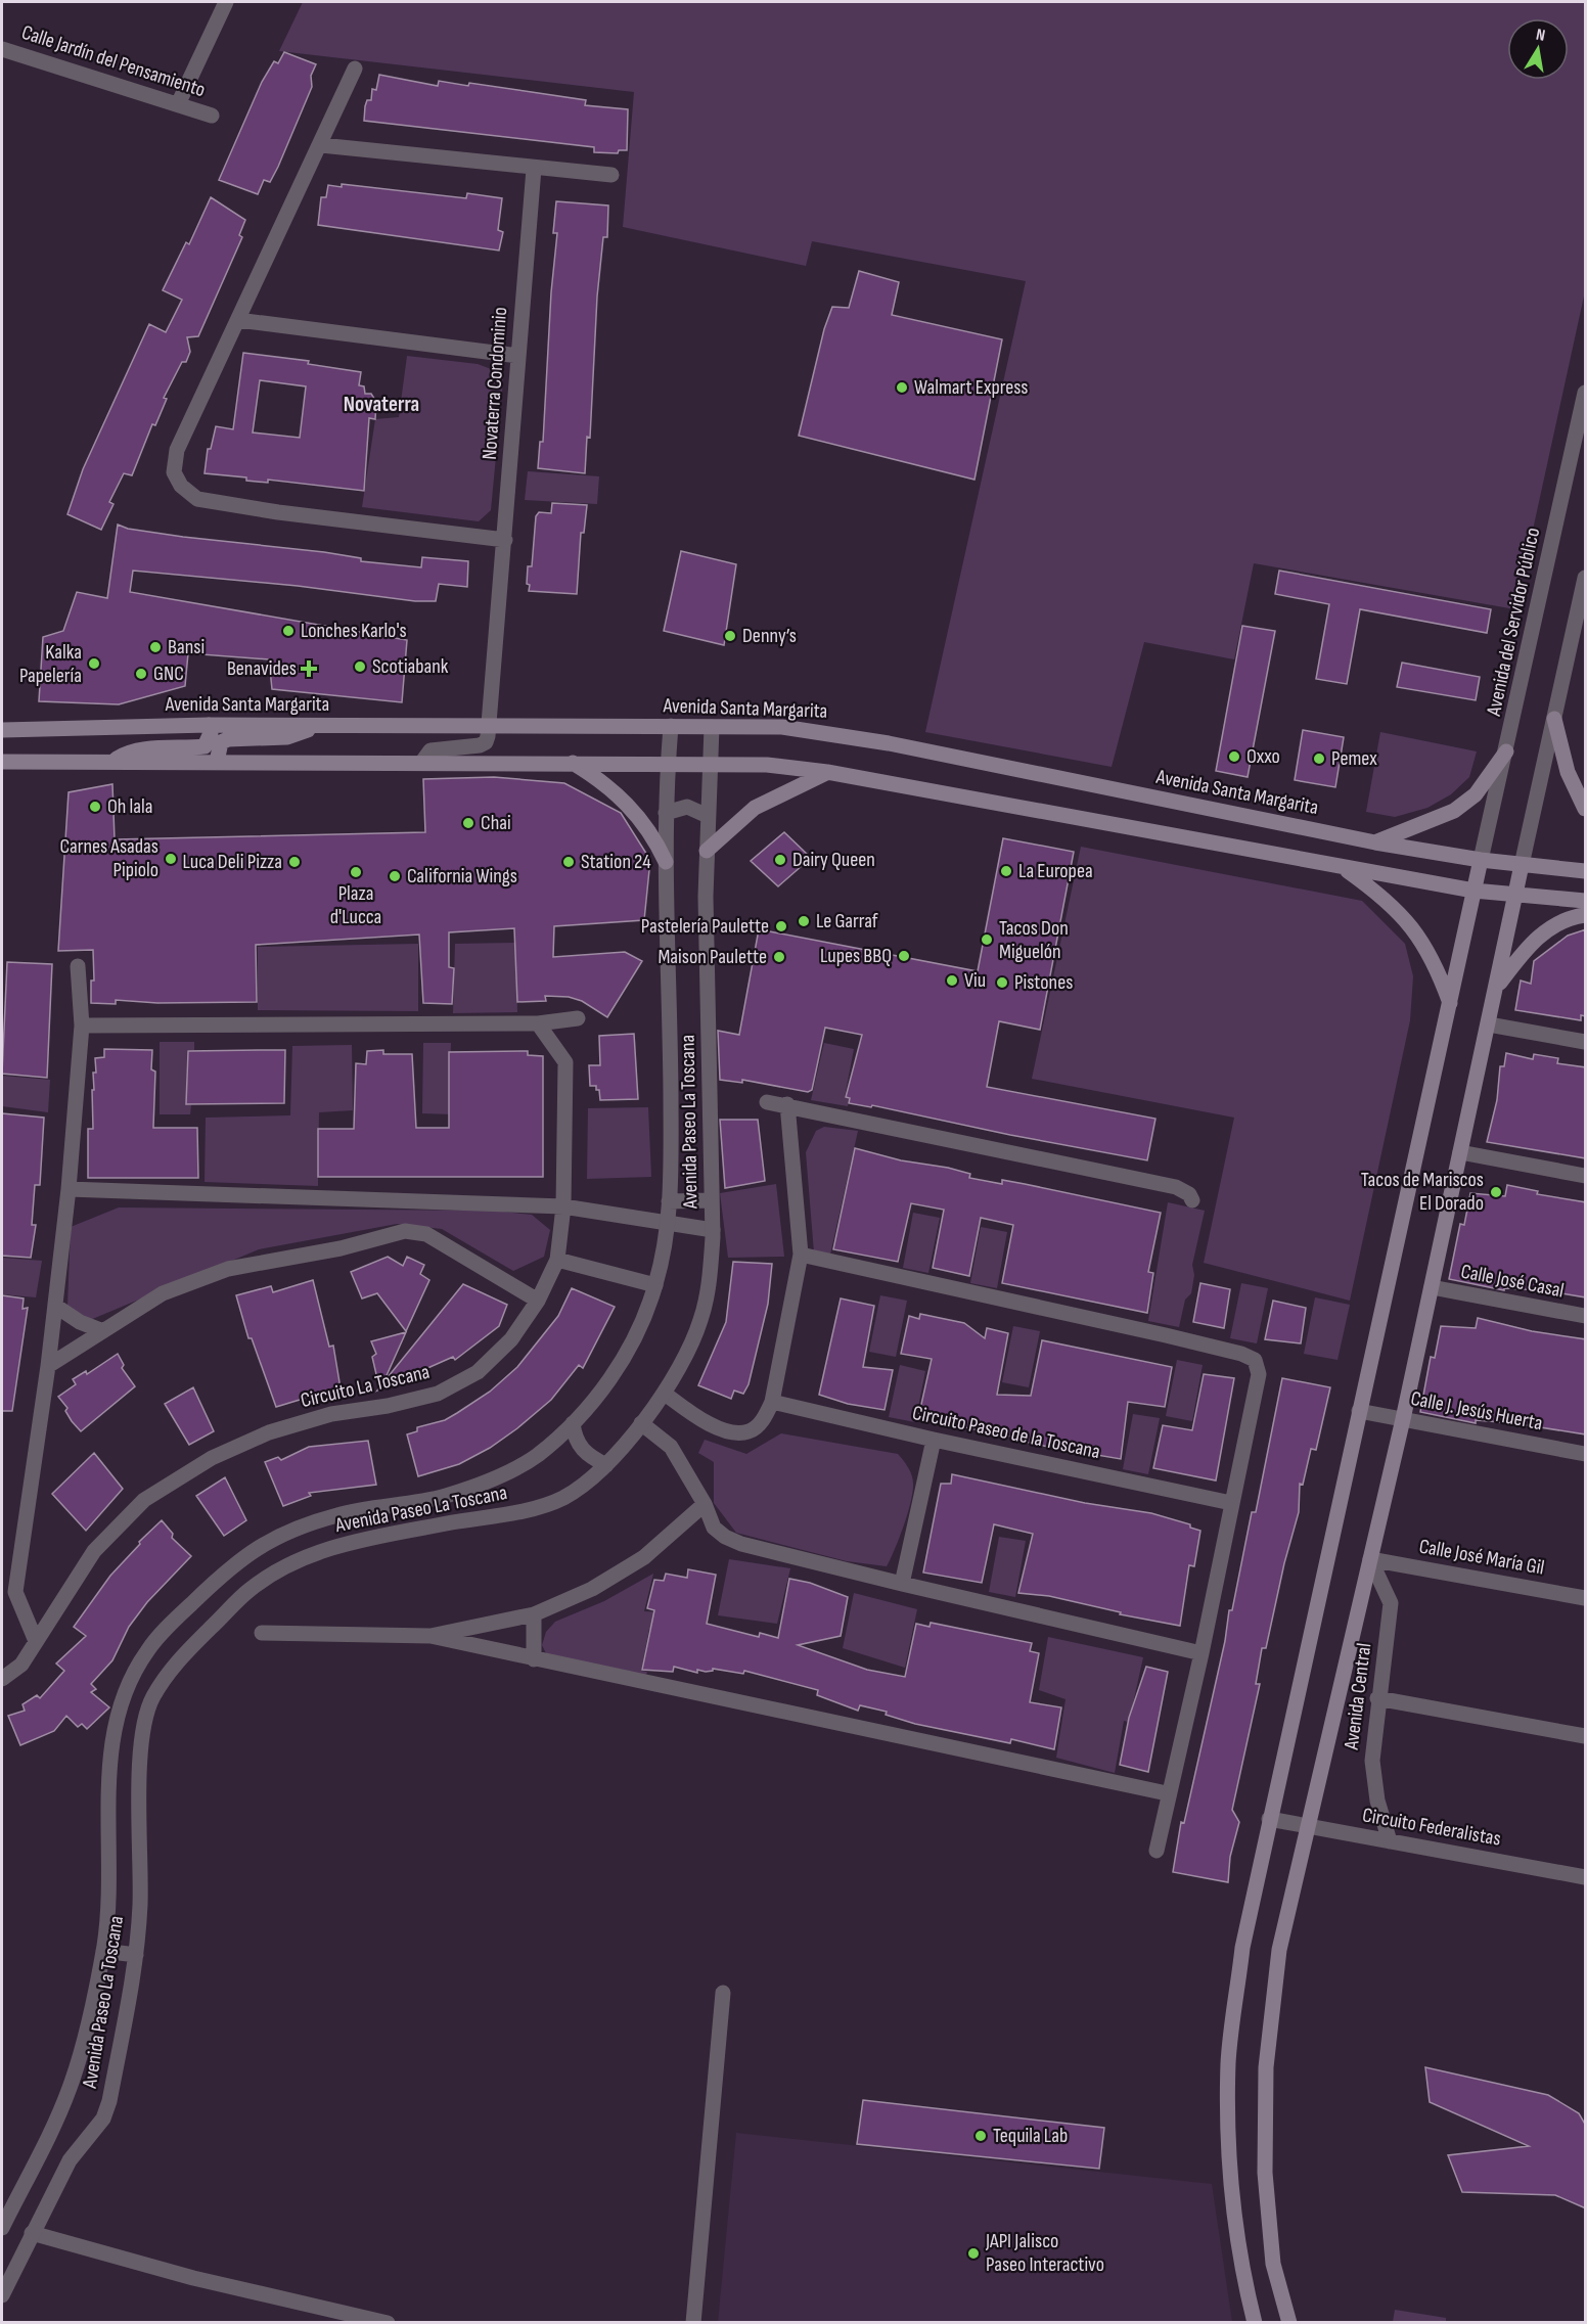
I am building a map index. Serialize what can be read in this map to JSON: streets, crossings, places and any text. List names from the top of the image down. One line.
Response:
{"streets":{"main road":["Avenida Santa Margarita"],"street":["Calle Jardín del Pensamiento","Novaterra Condominio","Avenida del Servidor Público","Avenida Paseo La Toscana","Calle José Casal","Circuito La Toscana","Calle J. Jesús Huerta","Circuito Paseo de la Toscana","Calle José María Gil","Avenida Central","Circuito Federalistas"]},"crossings":[["Novaterra Condominio","Avenida Santa Margarita"],["Avenida del Servidor Público","Avenida Santa Margarita"],["Avenida Santa Margarita","Avenida Paseo La Toscana"],["Calle José María Gil","Avenida Central"],["Avenida Central","Circuito Federalistas"]],"districts":["Novaterra"],"places":{"other":["Walmart Express","Lonches Karlo's","Denny’s","Bansi","Kalka Papelería","Scotiabank","GNC","Oxxo","Pemex","Oh lala","Chai","Carnes Asadas Pipiolo","Dairy Queen","Luca Deli Pizza","Station 24","La Europea","Plaza d'Lucca","California Wings","Le Garraf","Pastelería Paulette","Tacos Don Miguelón","Lupes BBQ","Maison Paulette","Viu","Pistones","Tacos de Mariscos El Dorado","Tequila Lab","JAPI Jalisco Paseo Interactivo"],"health":["Benavides"]},"north":"top"}
